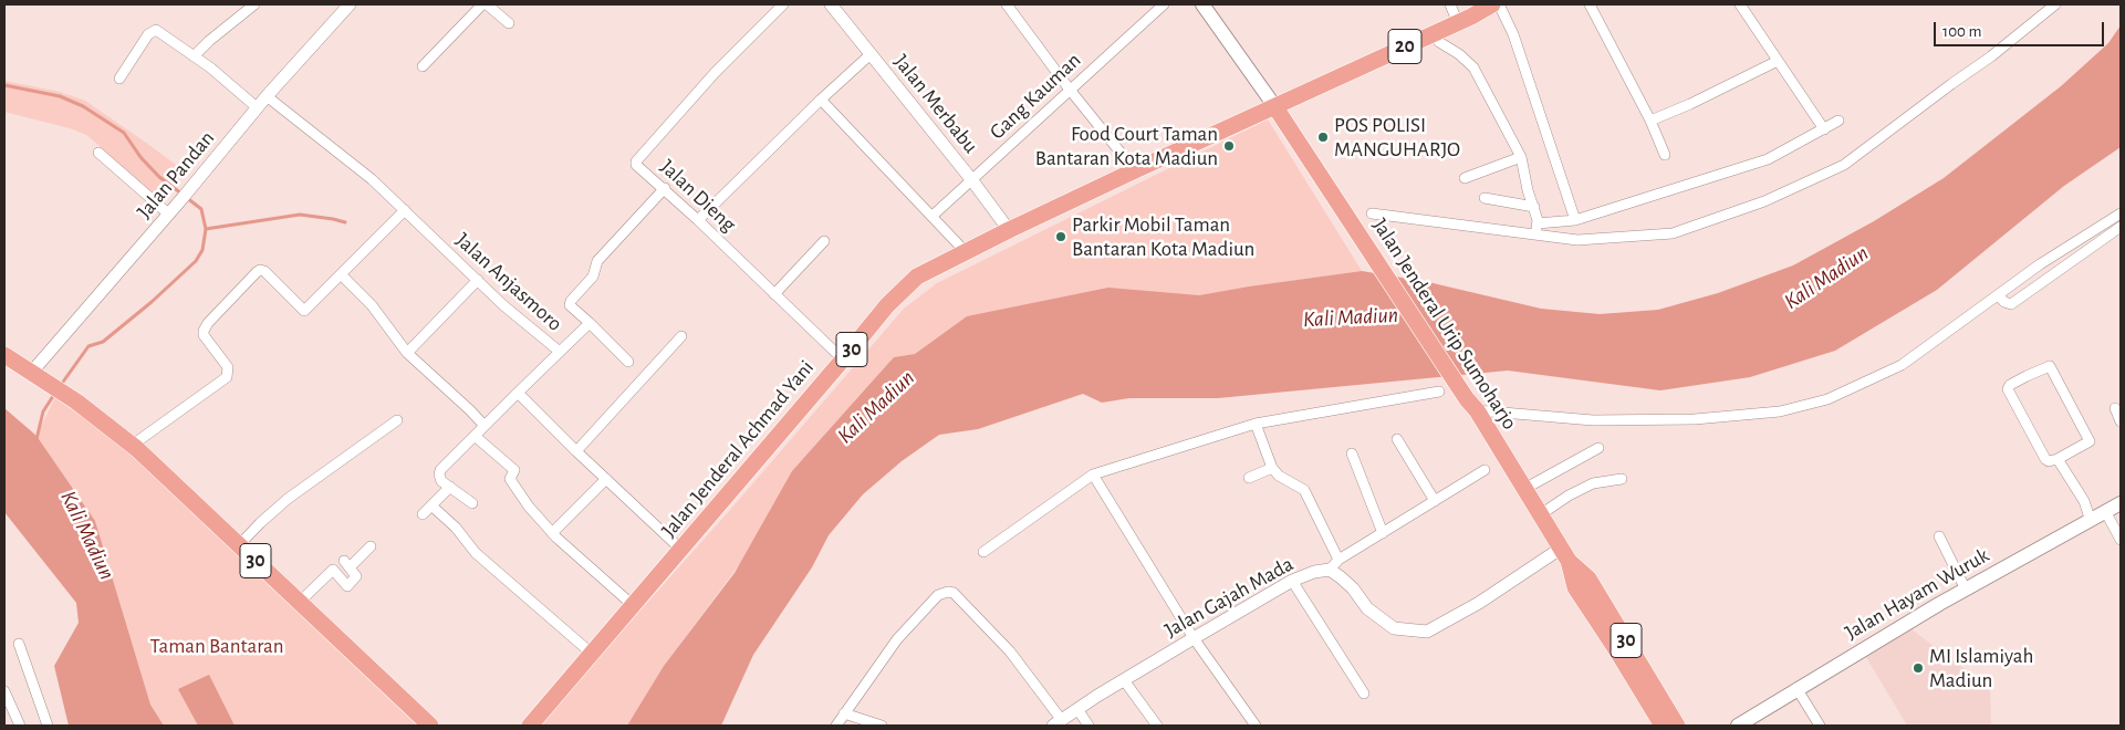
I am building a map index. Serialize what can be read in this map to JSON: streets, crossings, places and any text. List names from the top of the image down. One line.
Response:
{"streets":{"highway":["20","Jalan Jenderal Urip Sumoharjo","30","Jalan Jenderal Achmad Yani"],"main road":["Jalan Hayam Wuruk"],"street":["Gang Kauman","Jalan Merbabu","Jalan Pandan","Jalan Dieng","Jalan Anjasmoro","Jalan Gajah Mada"]},"crossings":[["20","Jalan Jenderal Urip Sumoharjo"],["20","Jalan Jenderal Achmad Yani"],["Gang Kauman","Jalan Merbabu"],["Jalan Merbabu","Jalan Jenderal Achmad Yani"],["Jalan Pandan","Jalan Anjasmoro"],["Jalan Pandan","30"],["Jalan Dieng","Jalan Jenderal Achmad Yani"],["Jalan Jenderal Urip Sumoharjo","Jalan Jenderal Achmad Yani"]],"water":["Kali Madiun"],"parks":["Taman Bantaran"],"places":["POS POLISI MANGUHARJO","Food Court Taman Bantaran Kota Madiun","Parkir Mobil Taman Bantaran Kota Madiun","MI Islamiyah Madiun"],"scale_bar":"100 m"}
